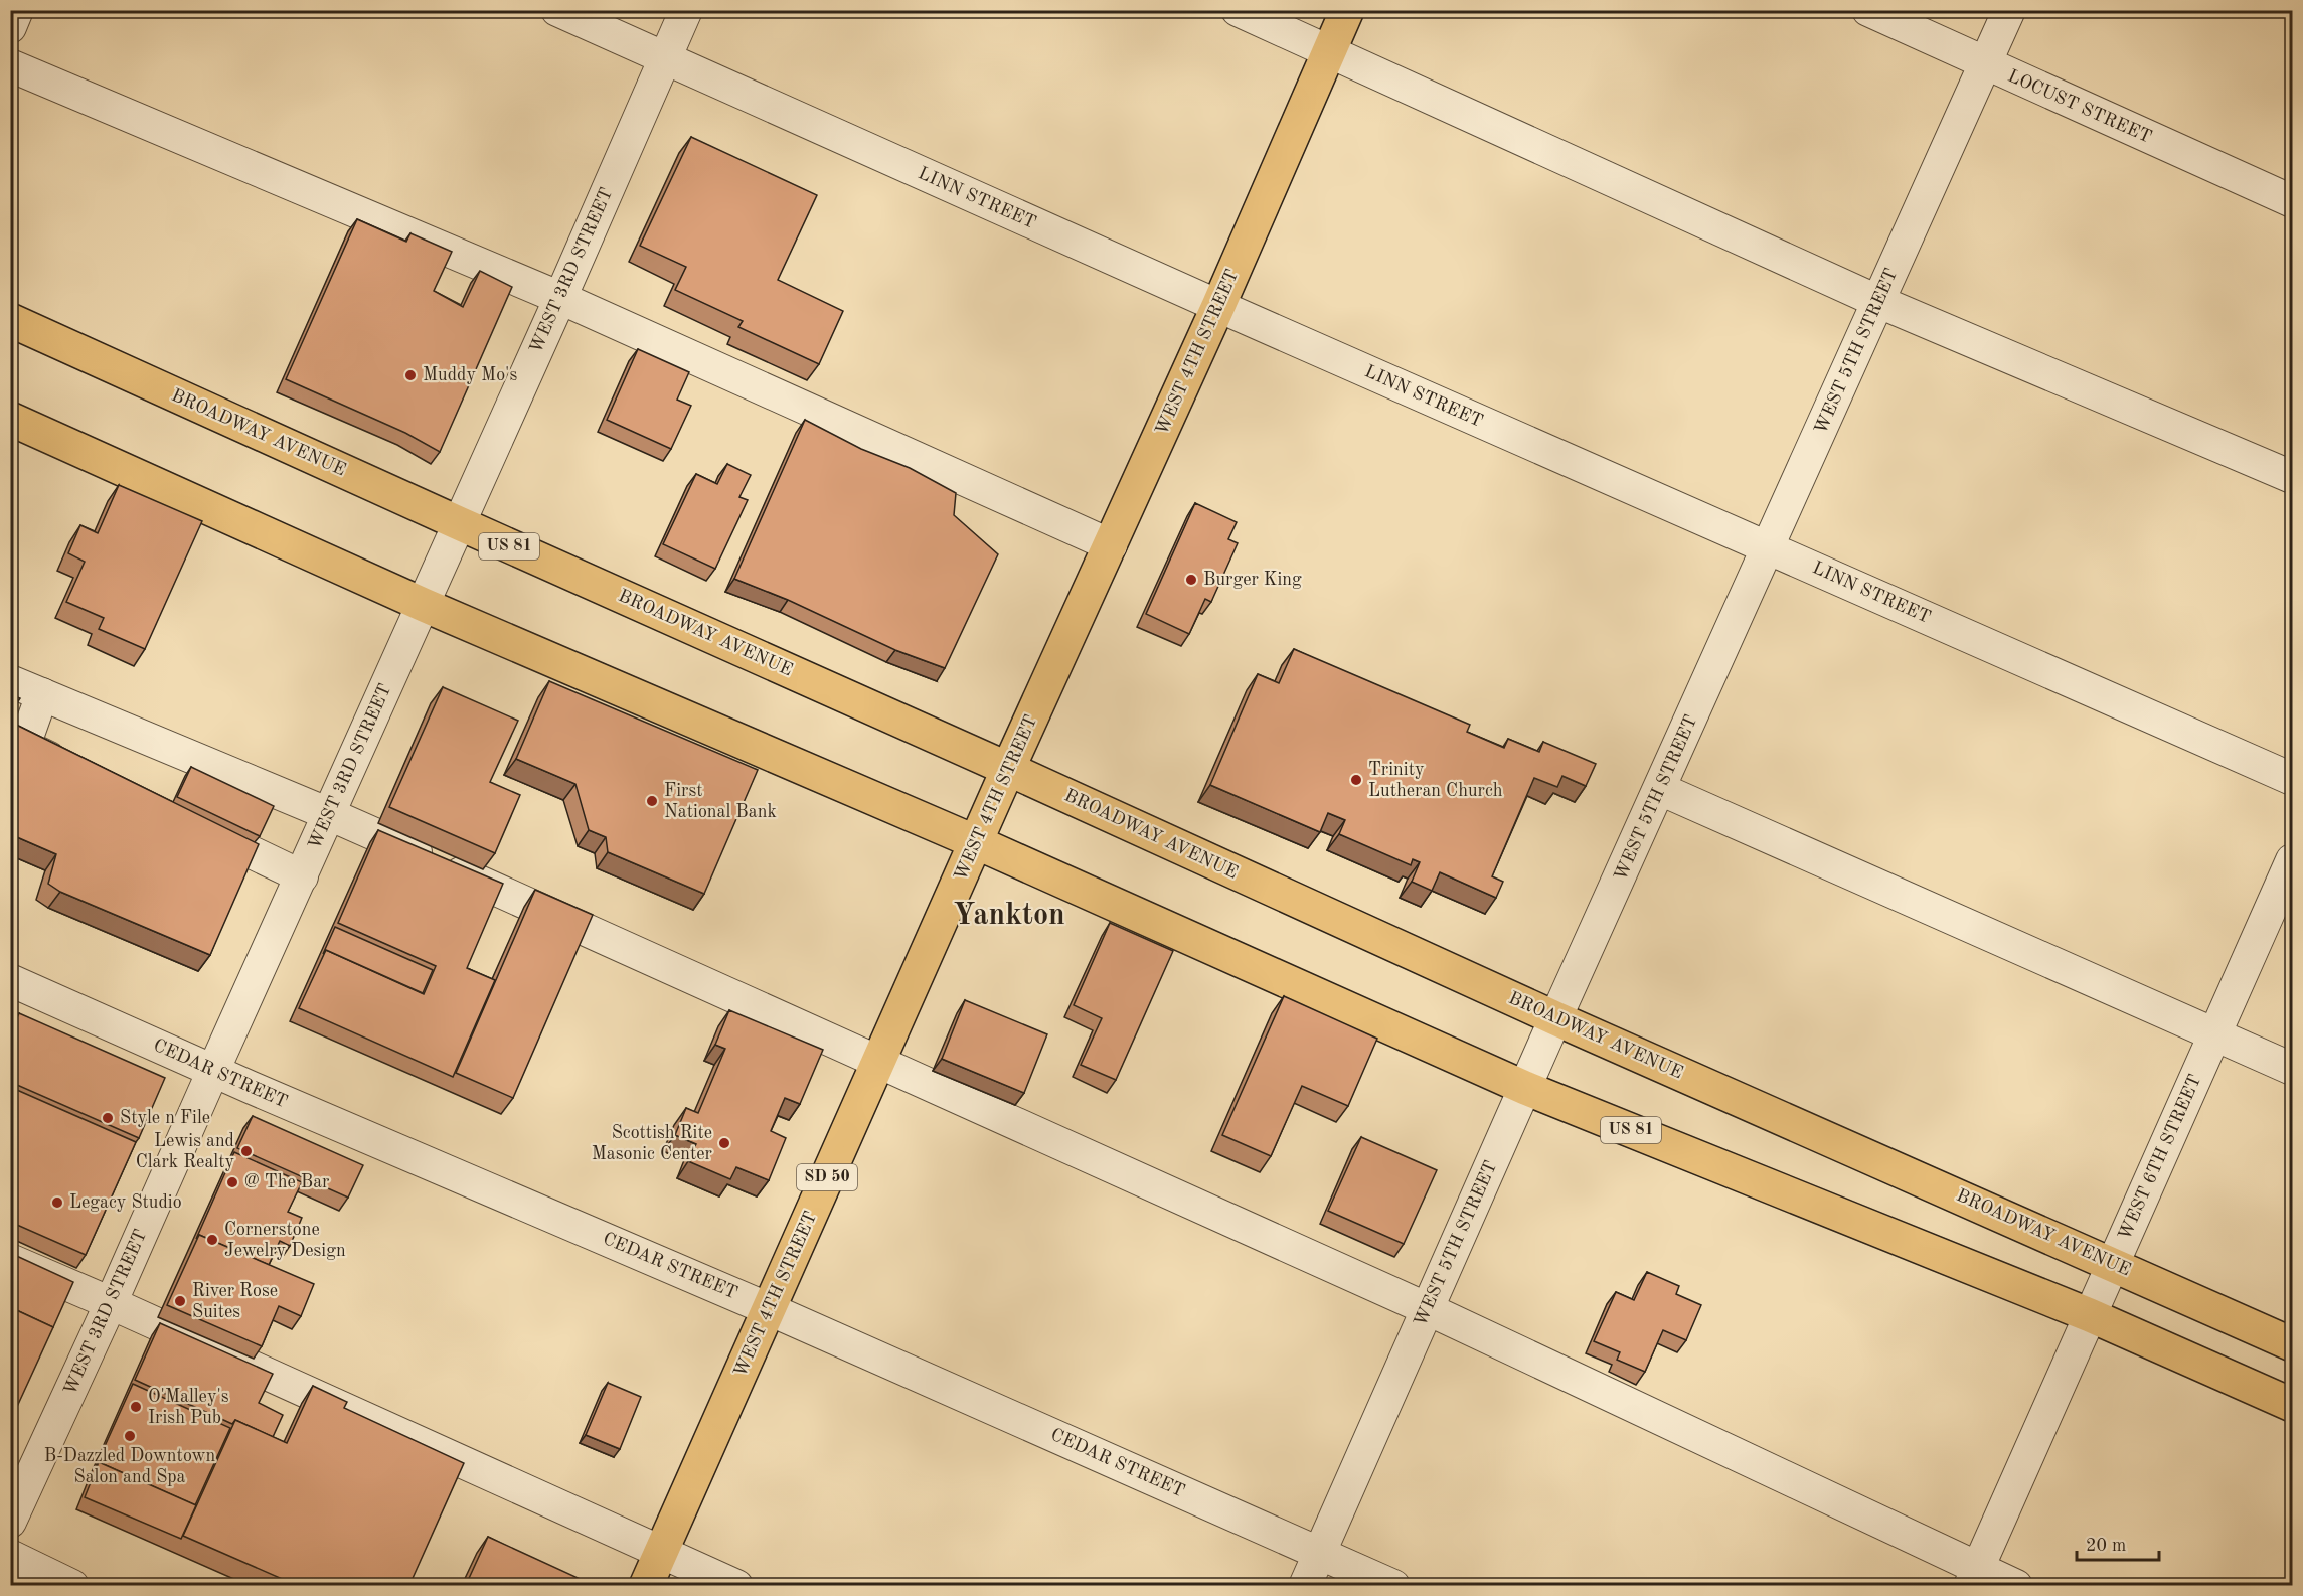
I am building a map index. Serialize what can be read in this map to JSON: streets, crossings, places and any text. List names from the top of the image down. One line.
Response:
{"streets":{"main road":["WEST 4TH STREET","BROADWAY AVENUE","US 81","SD 50"],"street":["LOCUST STREET","LINN STREET","WEST 3RD STREET","WEST 5TH STREET","CEDAR STREET","WEST 6TH STREET"]},"crossings":[["LOCUST STREET","WEST 5TH STREET"],["LINN STREET","WEST 3RD STREET"],["LINN STREET","WEST 5TH STREET"],["LINN STREET","WEST 4TH STREET"],["WEST 3RD STREET","BROADWAY AVENUE"],["WEST 3RD STREET","US 81"],["WEST 3RD STREET","CEDAR STREET"],["WEST 5TH STREET","BROADWAY AVENUE"],["WEST 5TH STREET","US 81"],["WEST 5TH STREET","CEDAR STREET"],["WEST 4TH STREET","BROADWAY AVENUE"],["WEST 4TH STREET","US 81"],["WEST 4TH STREET","CEDAR STREET"],["BROADWAY AVENUE","WEST 6TH STREET"],["US 81","WEST 6TH STREET"]],"districts":["Yankton"],"places":["Muddy Mo's","Burger King","Trinity Lutheran Church","First National Bank","Style n File","Scottish Rite Masonic Center","Lewis and Clark Realty","@ The Bar","Legacy Studio","Cornerstone Jewelry Design","River Rose Suites","O'Malley's Irish Pub","B-Dazzled Downtown Salon and Spa"],"scale_bar":"20 m"}
